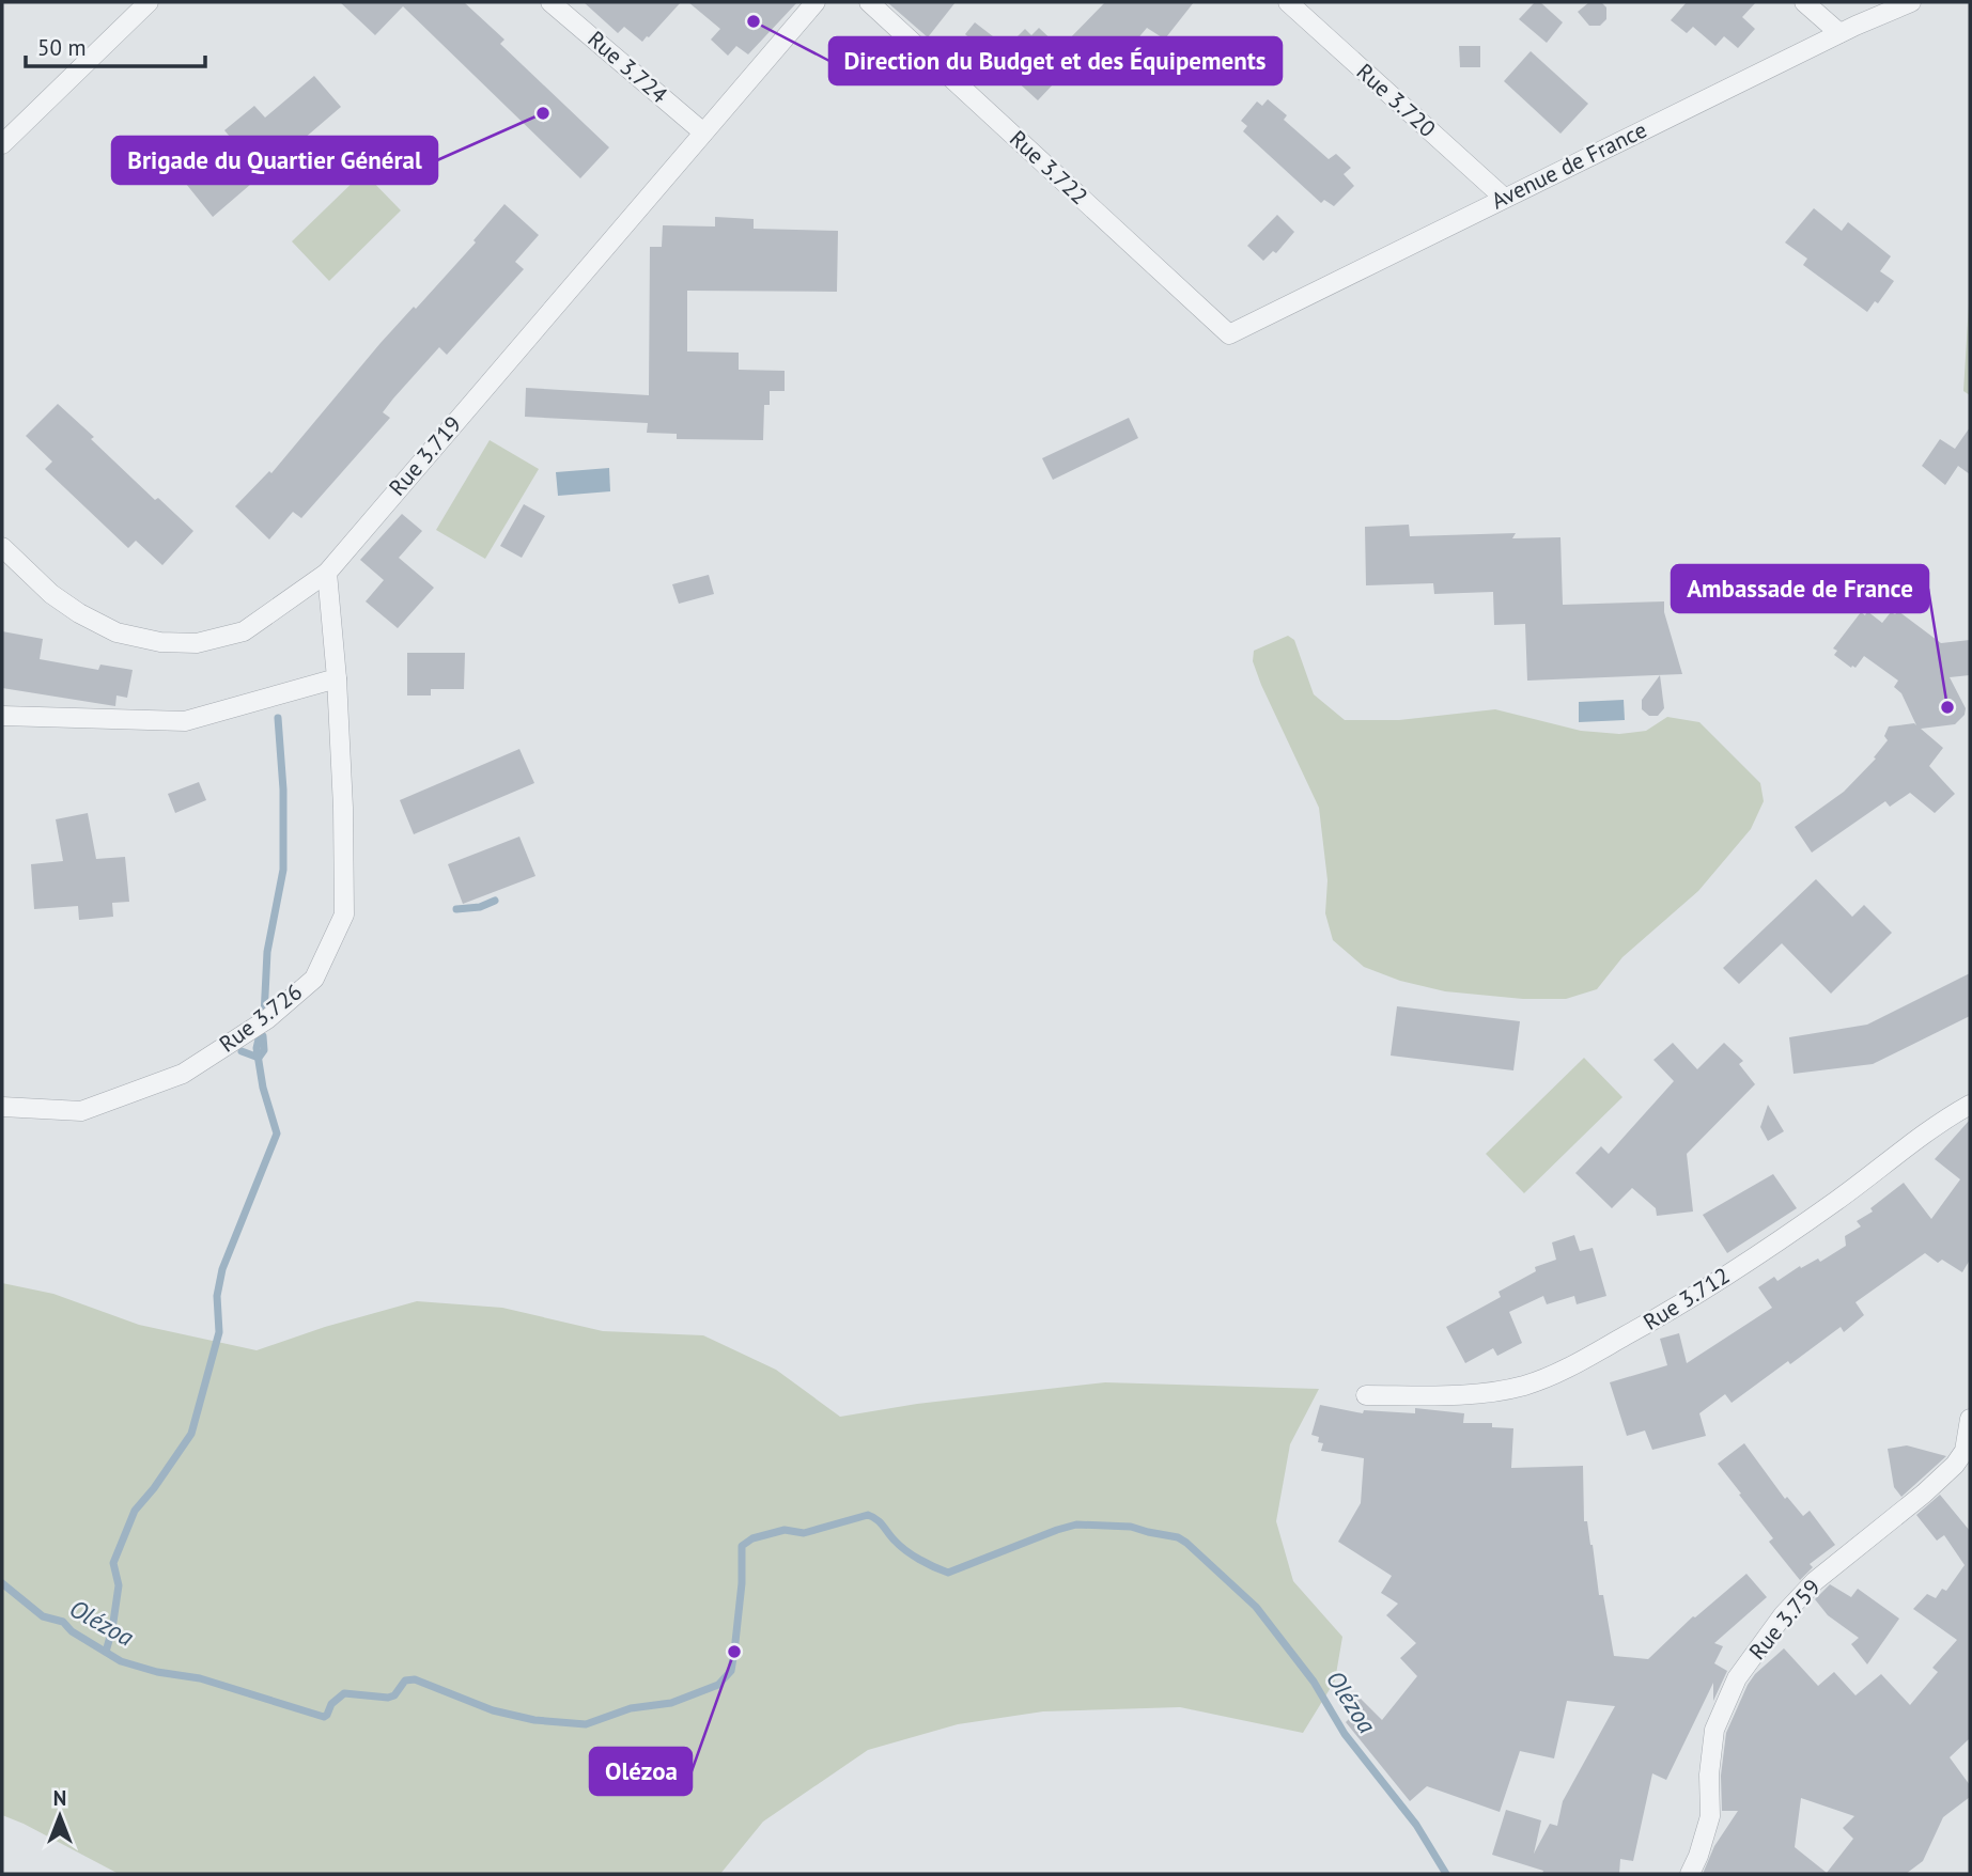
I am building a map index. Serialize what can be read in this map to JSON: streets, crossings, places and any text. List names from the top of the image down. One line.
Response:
{"streets":{"street":["Rue 3.724","Rue 3.720","Avenue de France","Rue 3.722","Rue 3.719","Rue 3.726","Rue 3.712","Rue 3.759"]},"crossings":[["Rue 3.724","Rue 3.719"],["Rue 3.720","Avenue de France"],["Avenue de France","Rue 3.722"]],"water":["Olézoa"],"places":["Direction du Budget et des Équipements","Brigade du Quartier Général","Ambassade de France","Olézoa"],"scale_bar":"50 m","north":"top"}
